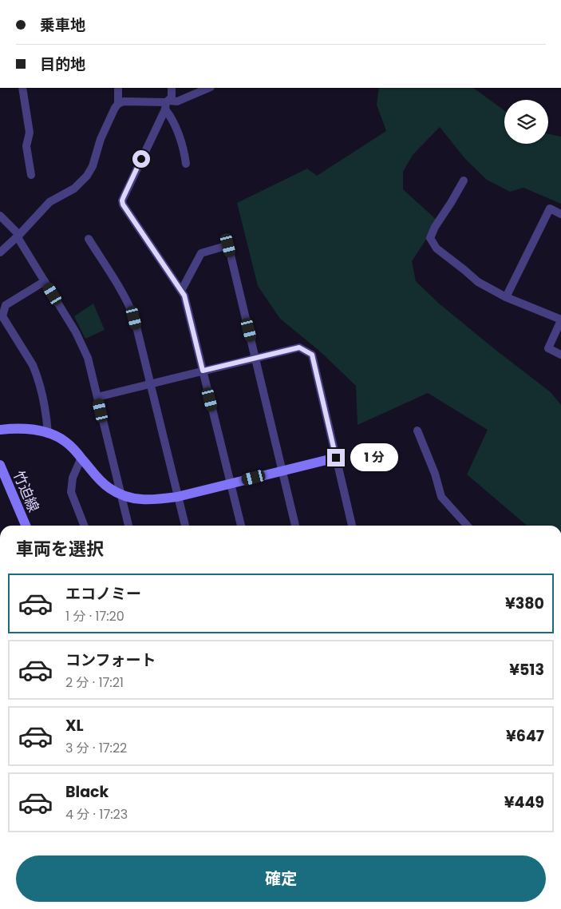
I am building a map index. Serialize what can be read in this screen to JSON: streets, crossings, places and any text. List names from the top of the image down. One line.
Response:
{"streets":{"street":["竹迫線"]},"page":{"banner":["乗車地","目的地"],"bubble":"1 分","heading":"車両を選択","list":[{"name":"エコノミー","note":"1 分 · 17:20","value":"¥380"},{"name":"コンフォート","note":"2 分 · 17:21","value":"¥513"},{"name":"XL","note":"3 分 · 17:22","value":"¥647"},{"name":"Black","note":"4 分 · 17:23","value":"¥449"}],"buttons":"確定"}}
